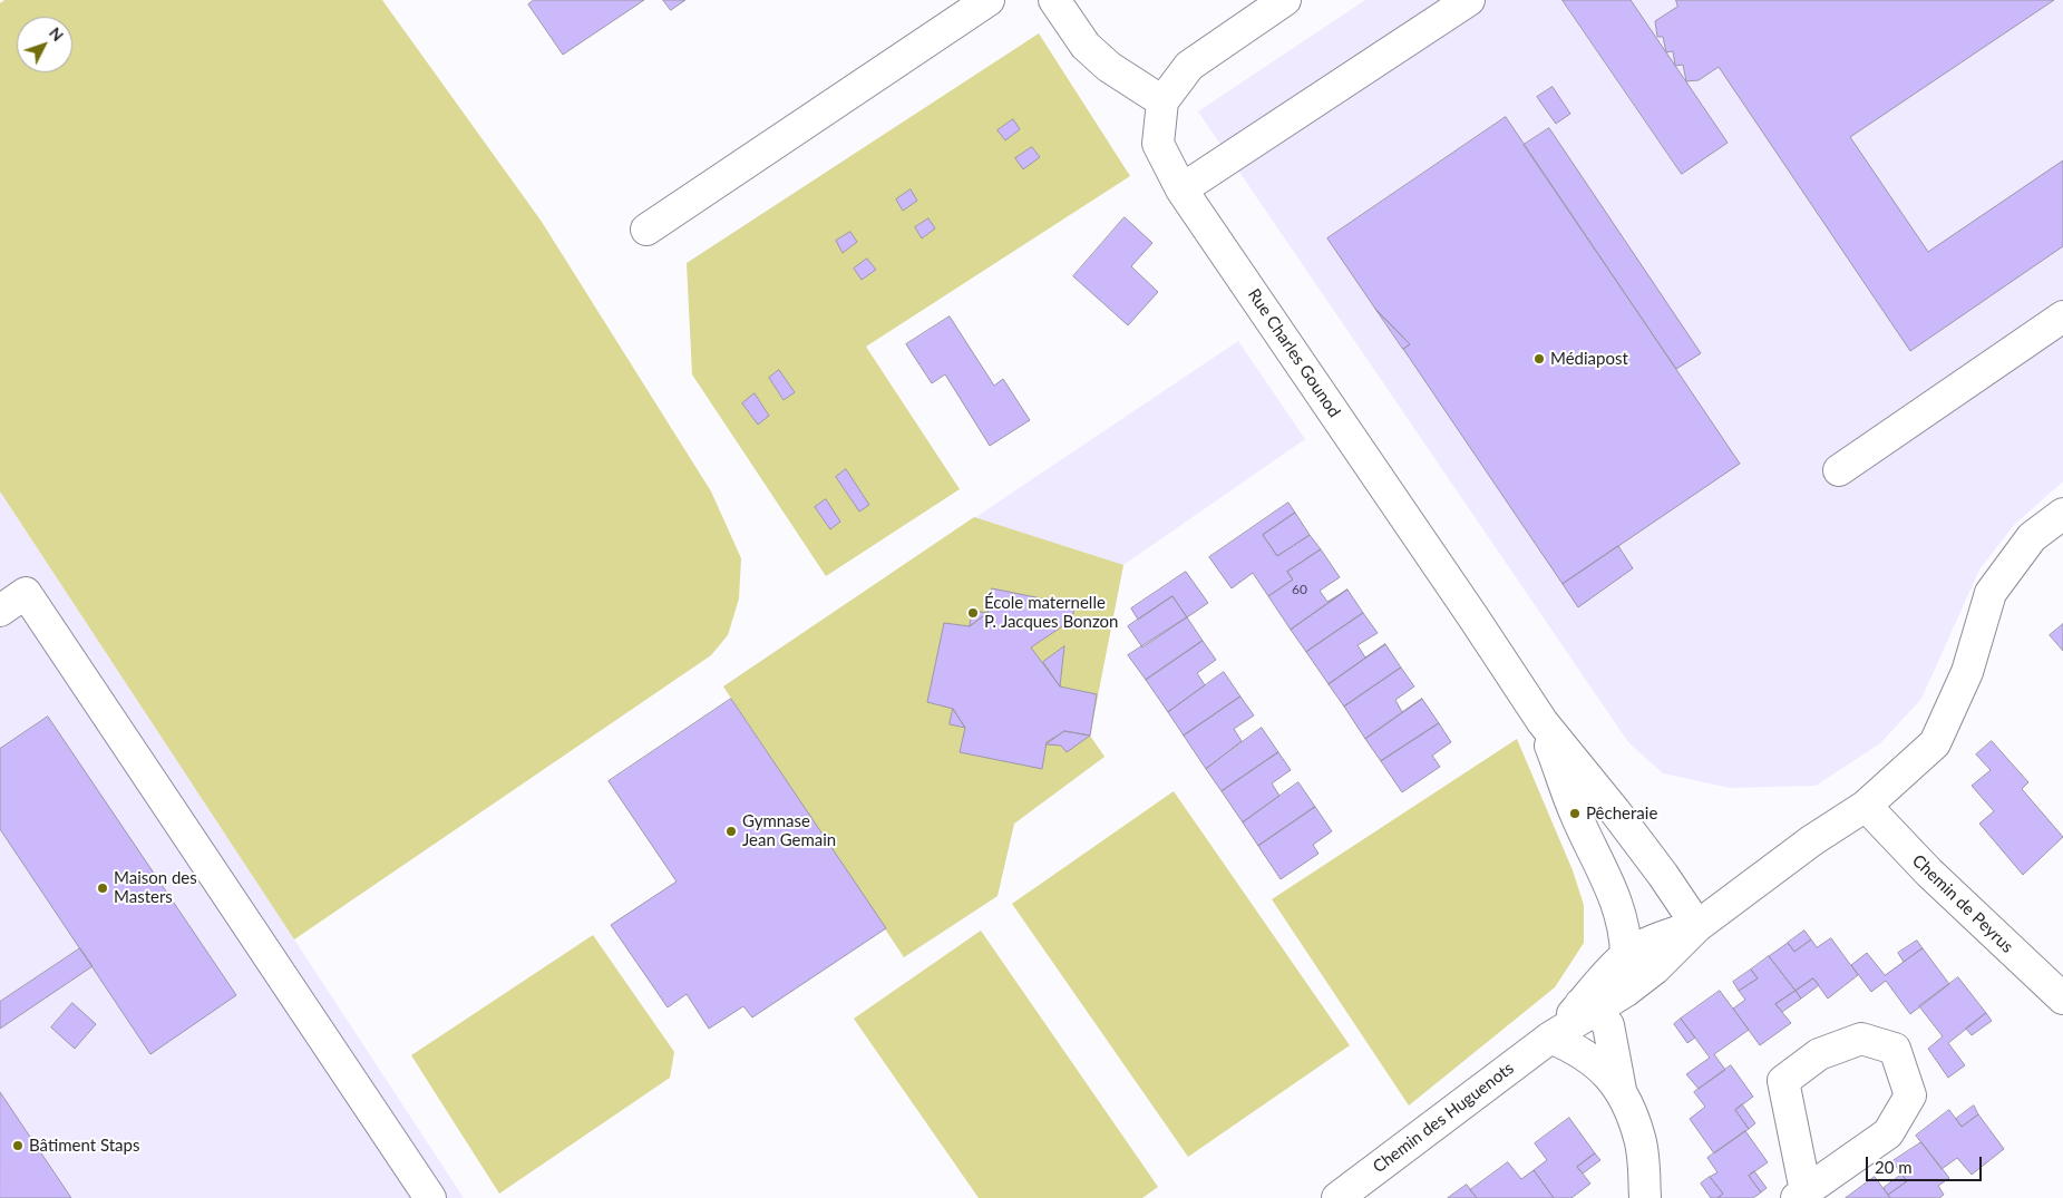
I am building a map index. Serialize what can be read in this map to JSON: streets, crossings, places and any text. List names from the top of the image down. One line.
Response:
{"streets":{"street":["Rue Charles Gounod","Chemin de Peyrus","Chemin des Huguenots"]},"crossings":[["Rue Charles Gounod","Chemin des Huguenots"],["Chemin de Peyrus","Chemin des Huguenots"]],"places":["Médiapost","École maternelle P. Jacques Bonzon","Pêcheraie","Gymnase Jean Gemain","Maison des Masters","Bâtiment Staps"],"house_numbers":["60"],"scale_bar":"20 m","north":"top right"}
